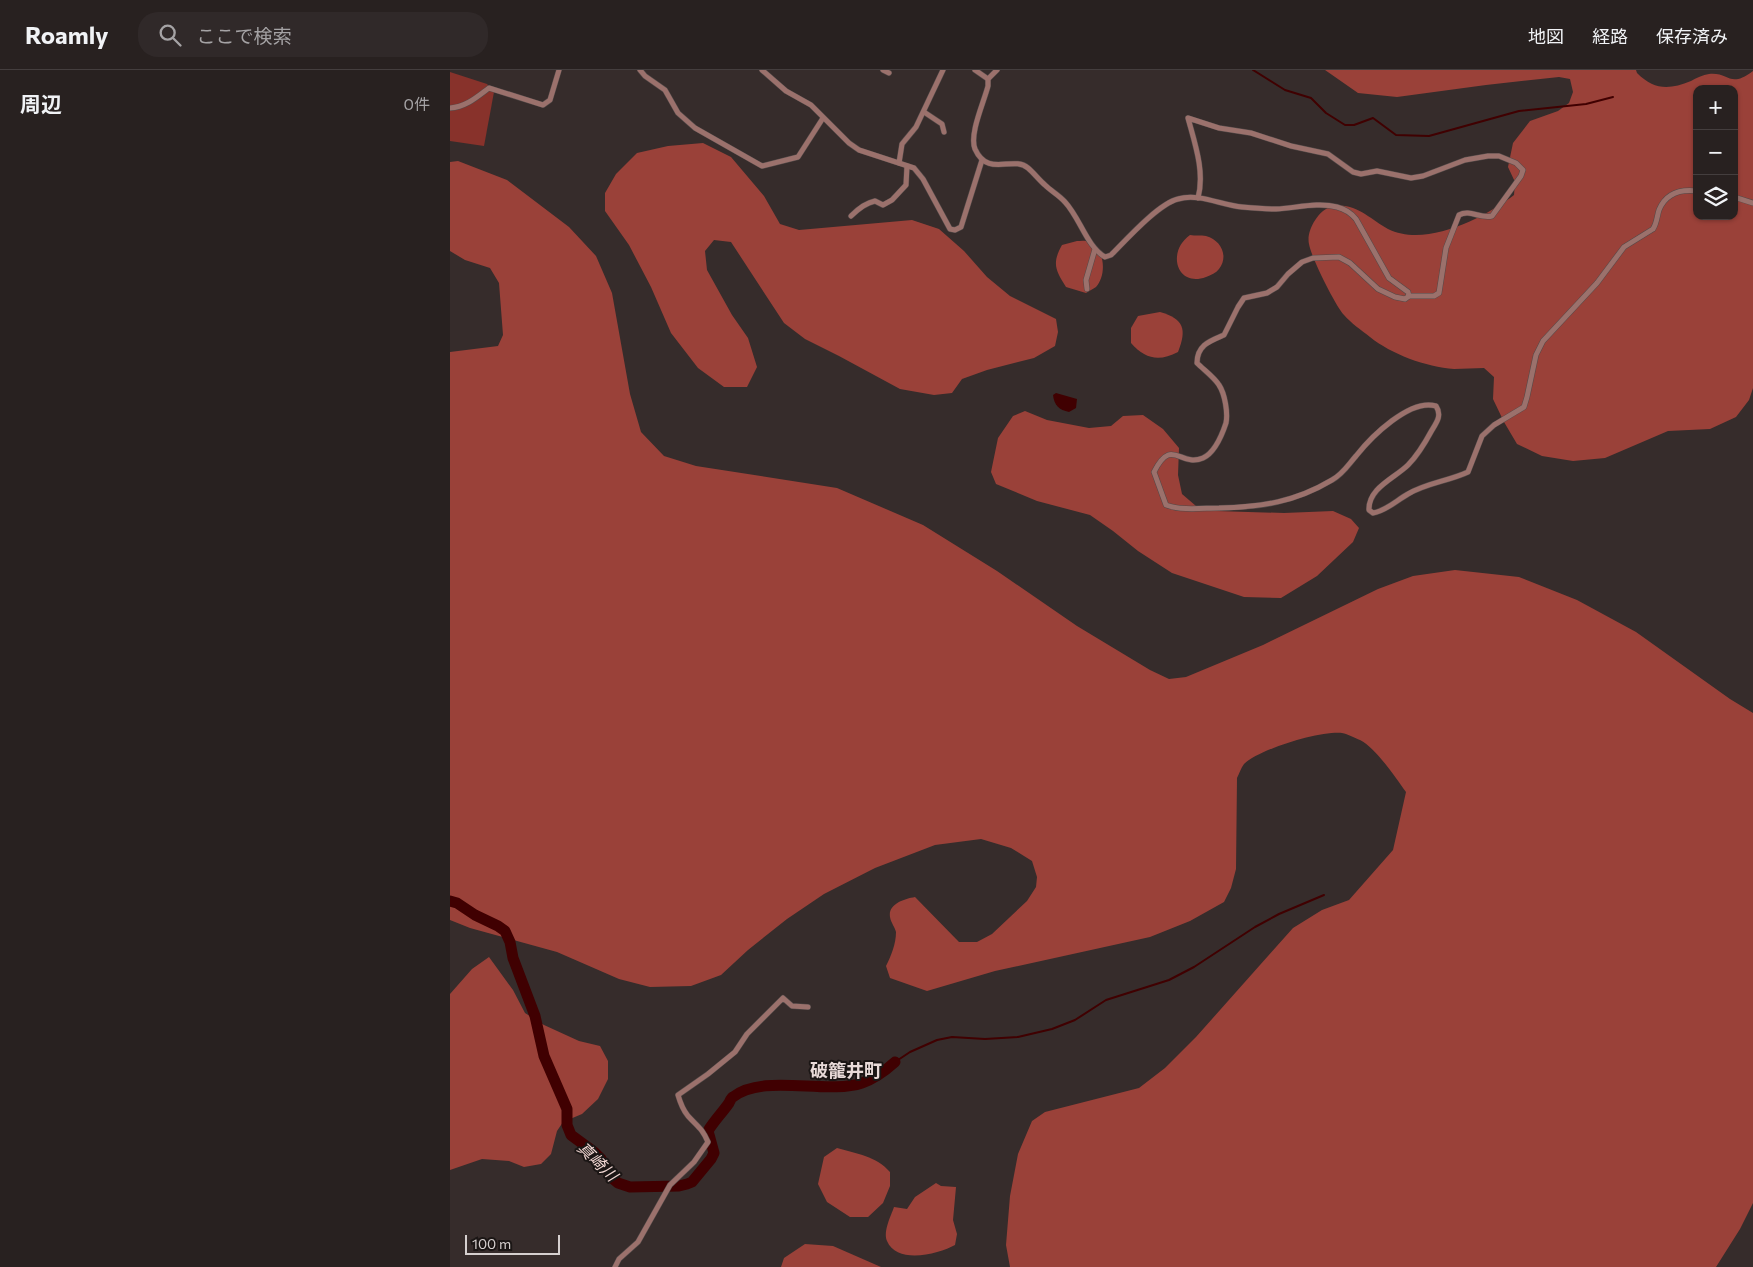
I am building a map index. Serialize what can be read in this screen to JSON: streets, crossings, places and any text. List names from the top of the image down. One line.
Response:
{"districts":["破籠井町"],"water":["真崎川"],"scale_bar":"100 m","page":{"header":"Roamly","search":"ここで検索","nav":["地図","経路","保存済み"],"heading":["周辺","0件"],"map_buttons":["+","−"],"scale":"100 m"}}
